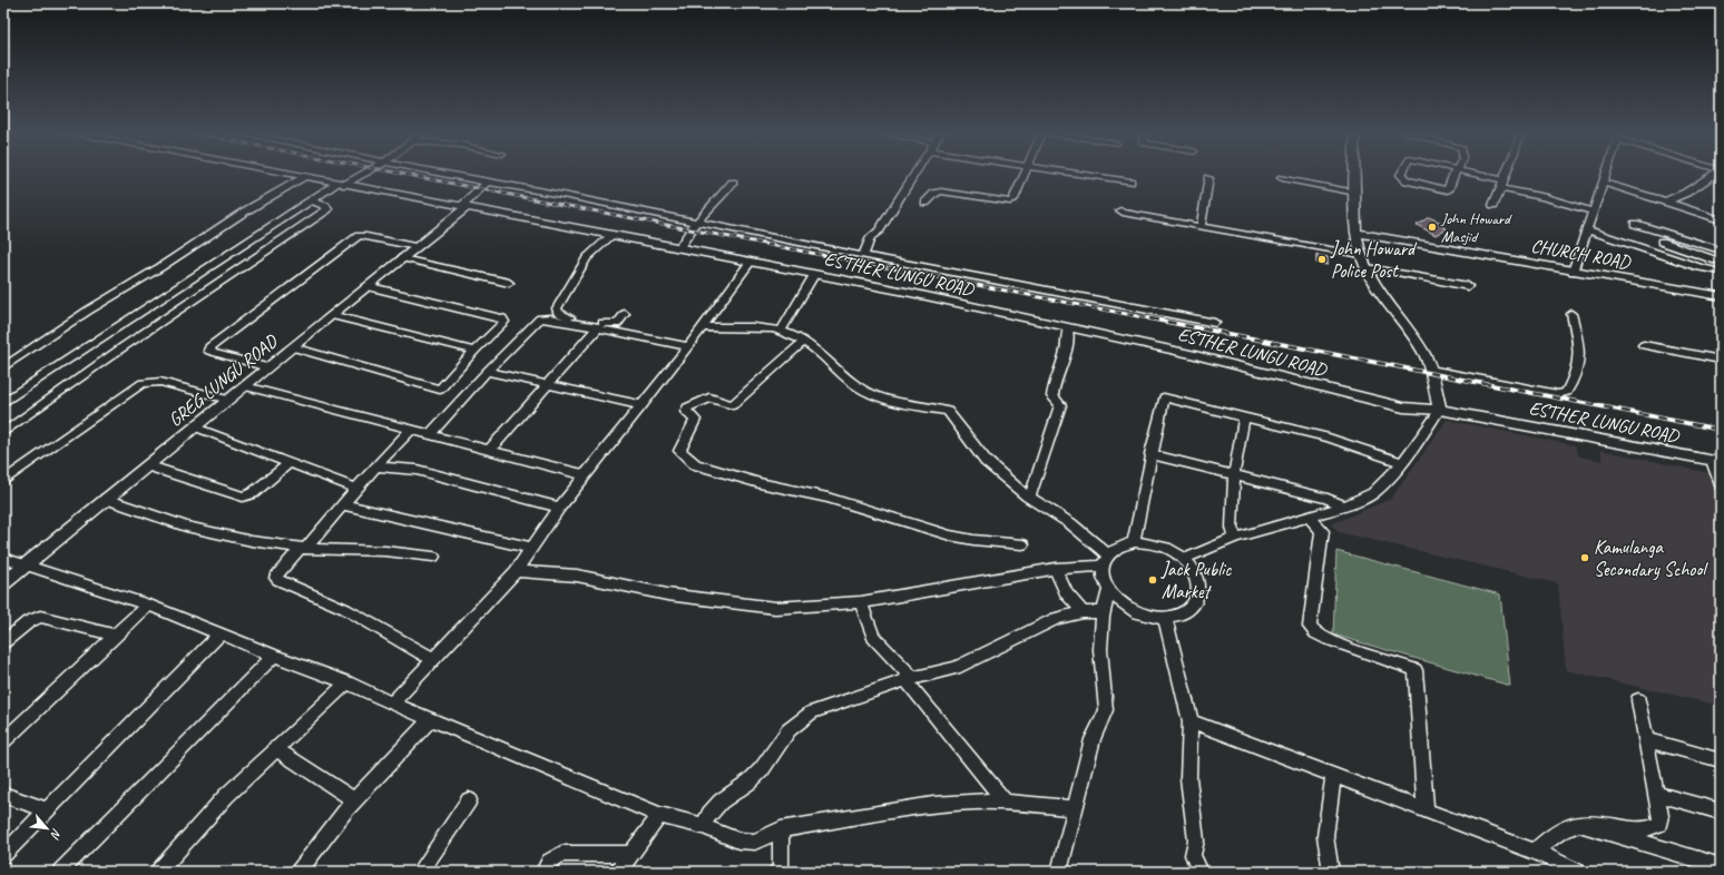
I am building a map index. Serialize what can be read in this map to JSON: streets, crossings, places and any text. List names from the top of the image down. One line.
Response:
{"streets":{"street":["CHURCH ROAD","ESTHER LUNGU ROAD","GREG LUNGU ROAD"]},"crossings":[["ESTHER LUNGU ROAD","GREG LUNGU ROAD"]],"places":["John Howard Masjid","John Howard Police Post","Kamulanga Secondary School","Jack Public Market"],"north":"bottom right"}
